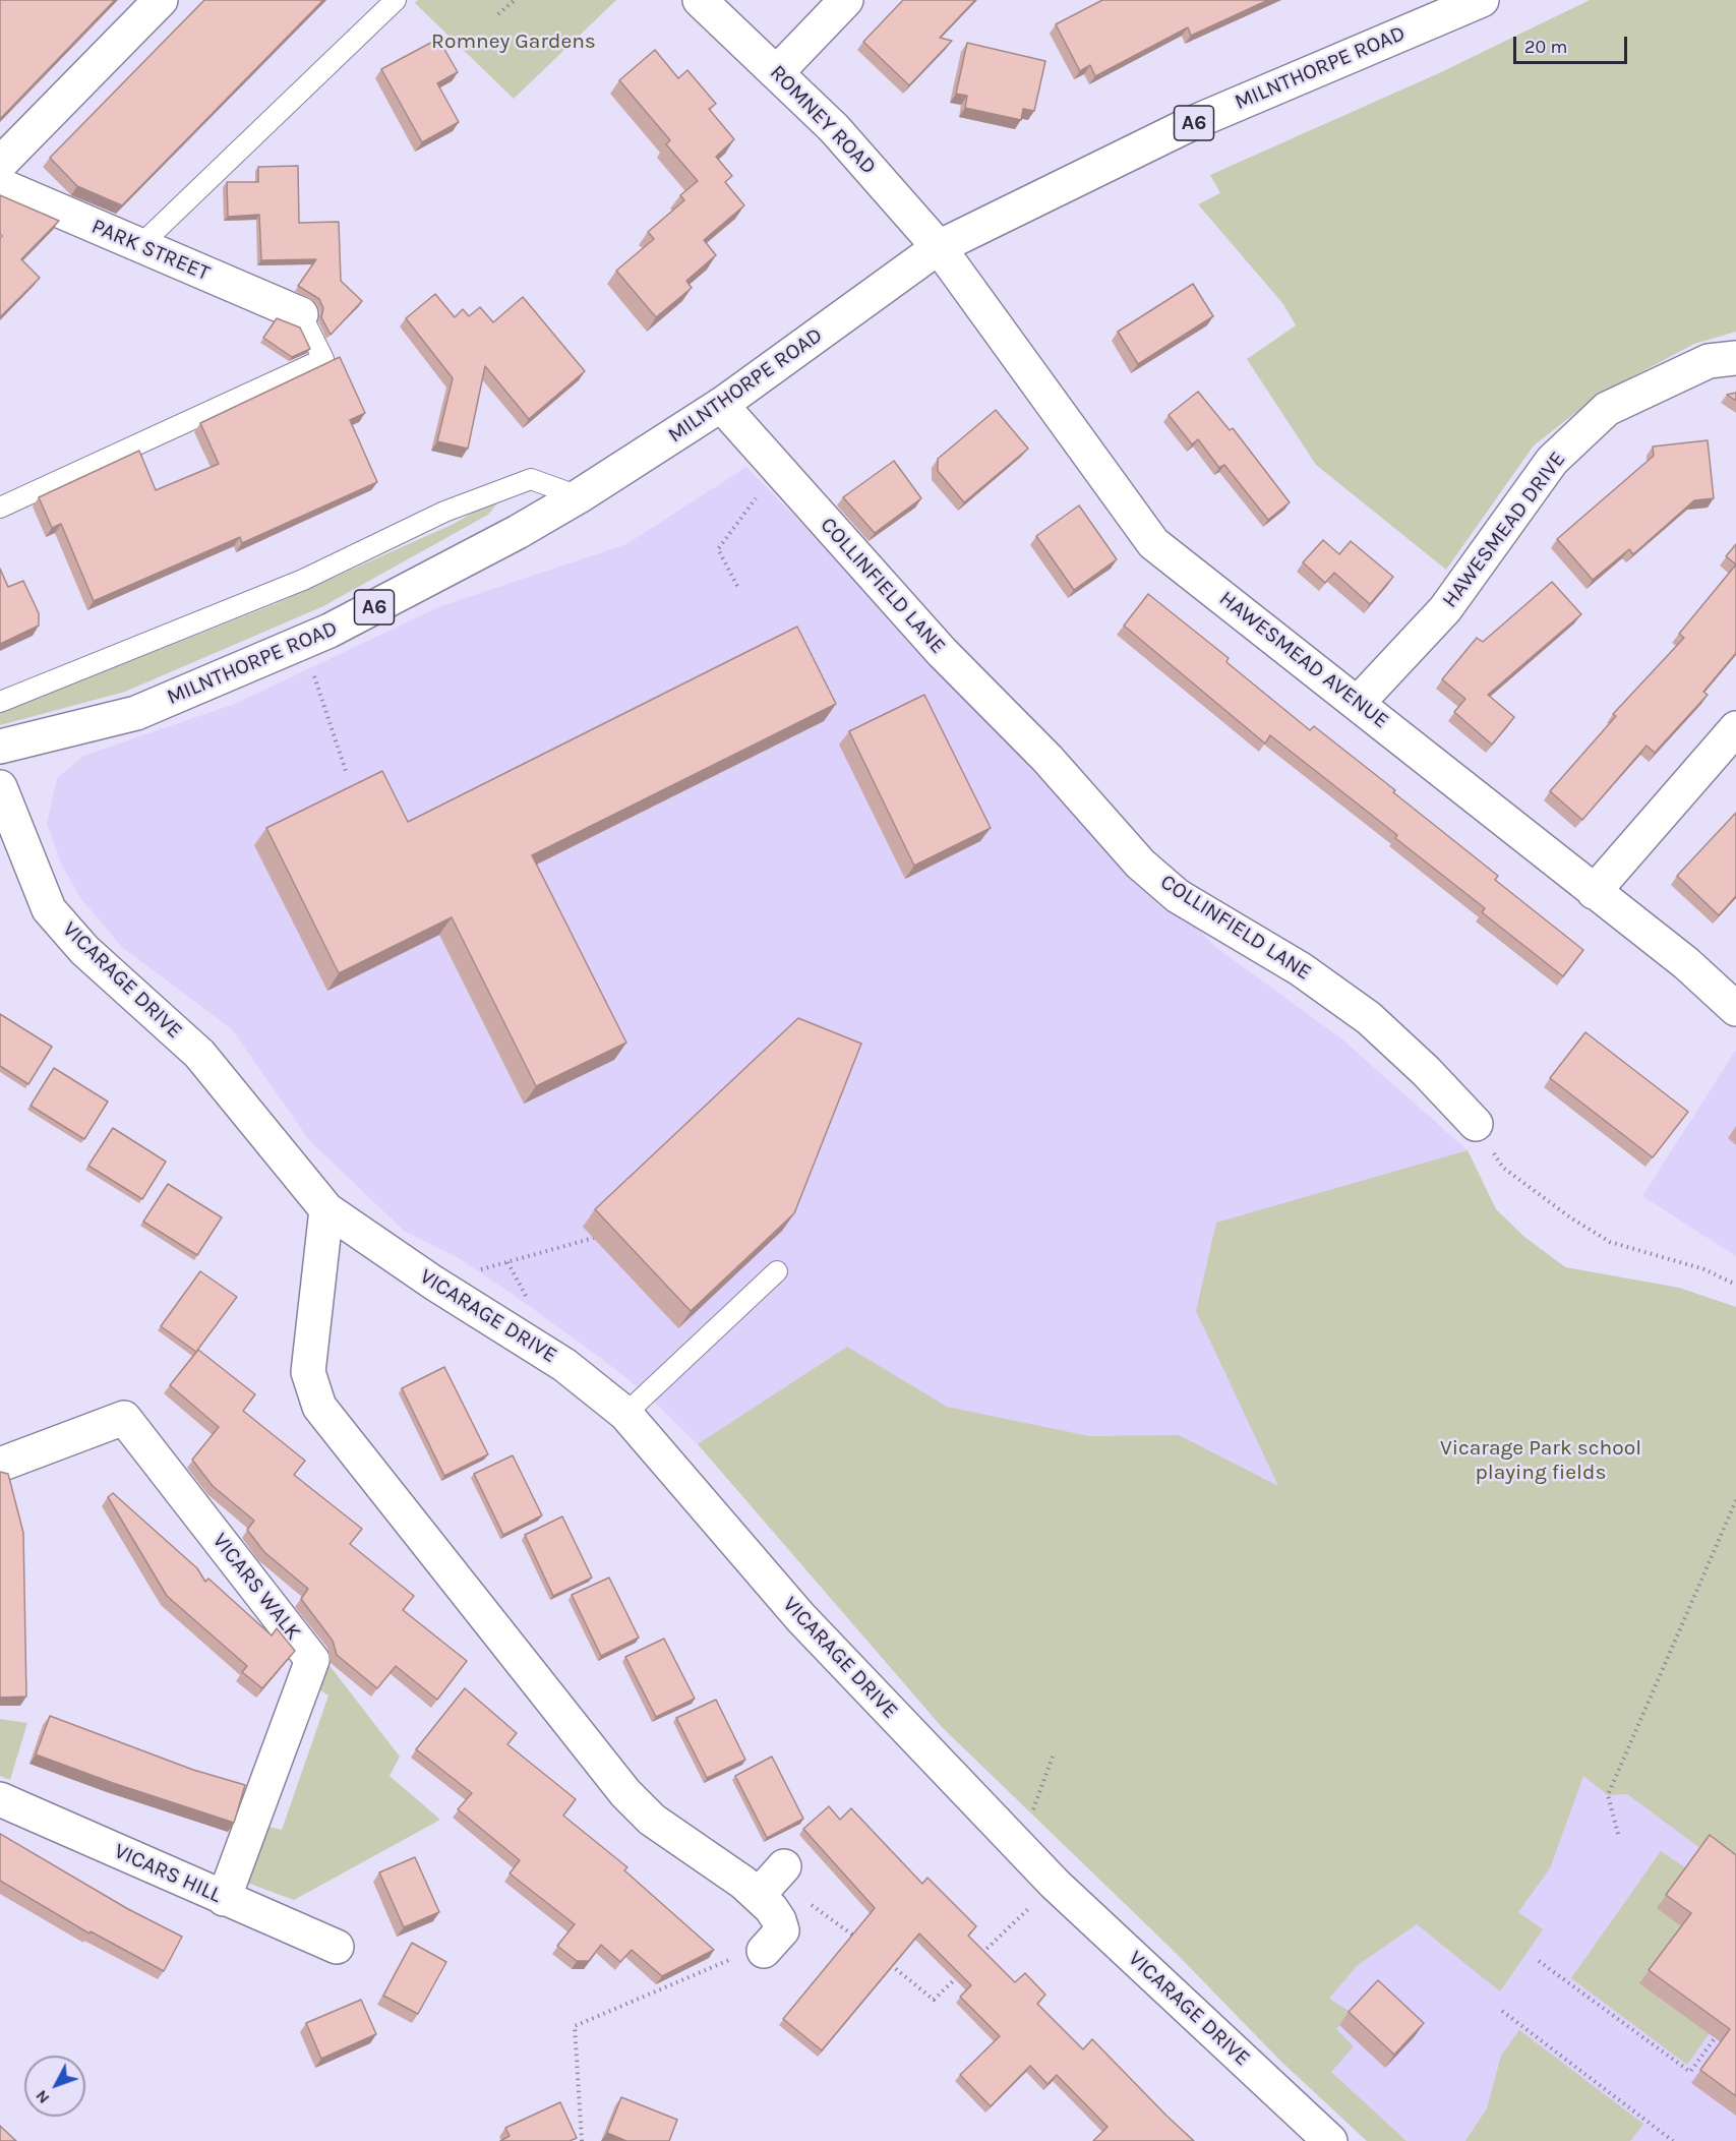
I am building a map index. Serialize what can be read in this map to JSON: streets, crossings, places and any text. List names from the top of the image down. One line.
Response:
{"streets":{"main road":["MILNTHORPE ROAD","ROMNEY ROAD","A6","PARK STREET","HAWESMEAD DRIVE","COLLINFIELD LANE","HAWESMEAD AVENUE","VICARAGE DRIVE","VICARS WALK","VICARS HILL"]},"crossings":[["MILNTHORPE ROAD","ROMNEY ROAD"],["MILNTHORPE ROAD","COLLINFIELD LANE"],["MILNTHORPE ROAD","HAWESMEAD AVENUE"],["ROMNEY ROAD","HAWESMEAD AVENUE"],["HAWESMEAD DRIVE","HAWESMEAD AVENUE"],["VICARS WALK","VICARS HILL"]],"parks":["Romney Gardens","Vicarage Park school playing fields"],"scale_bar":"20 m","north":"bottom left"}
